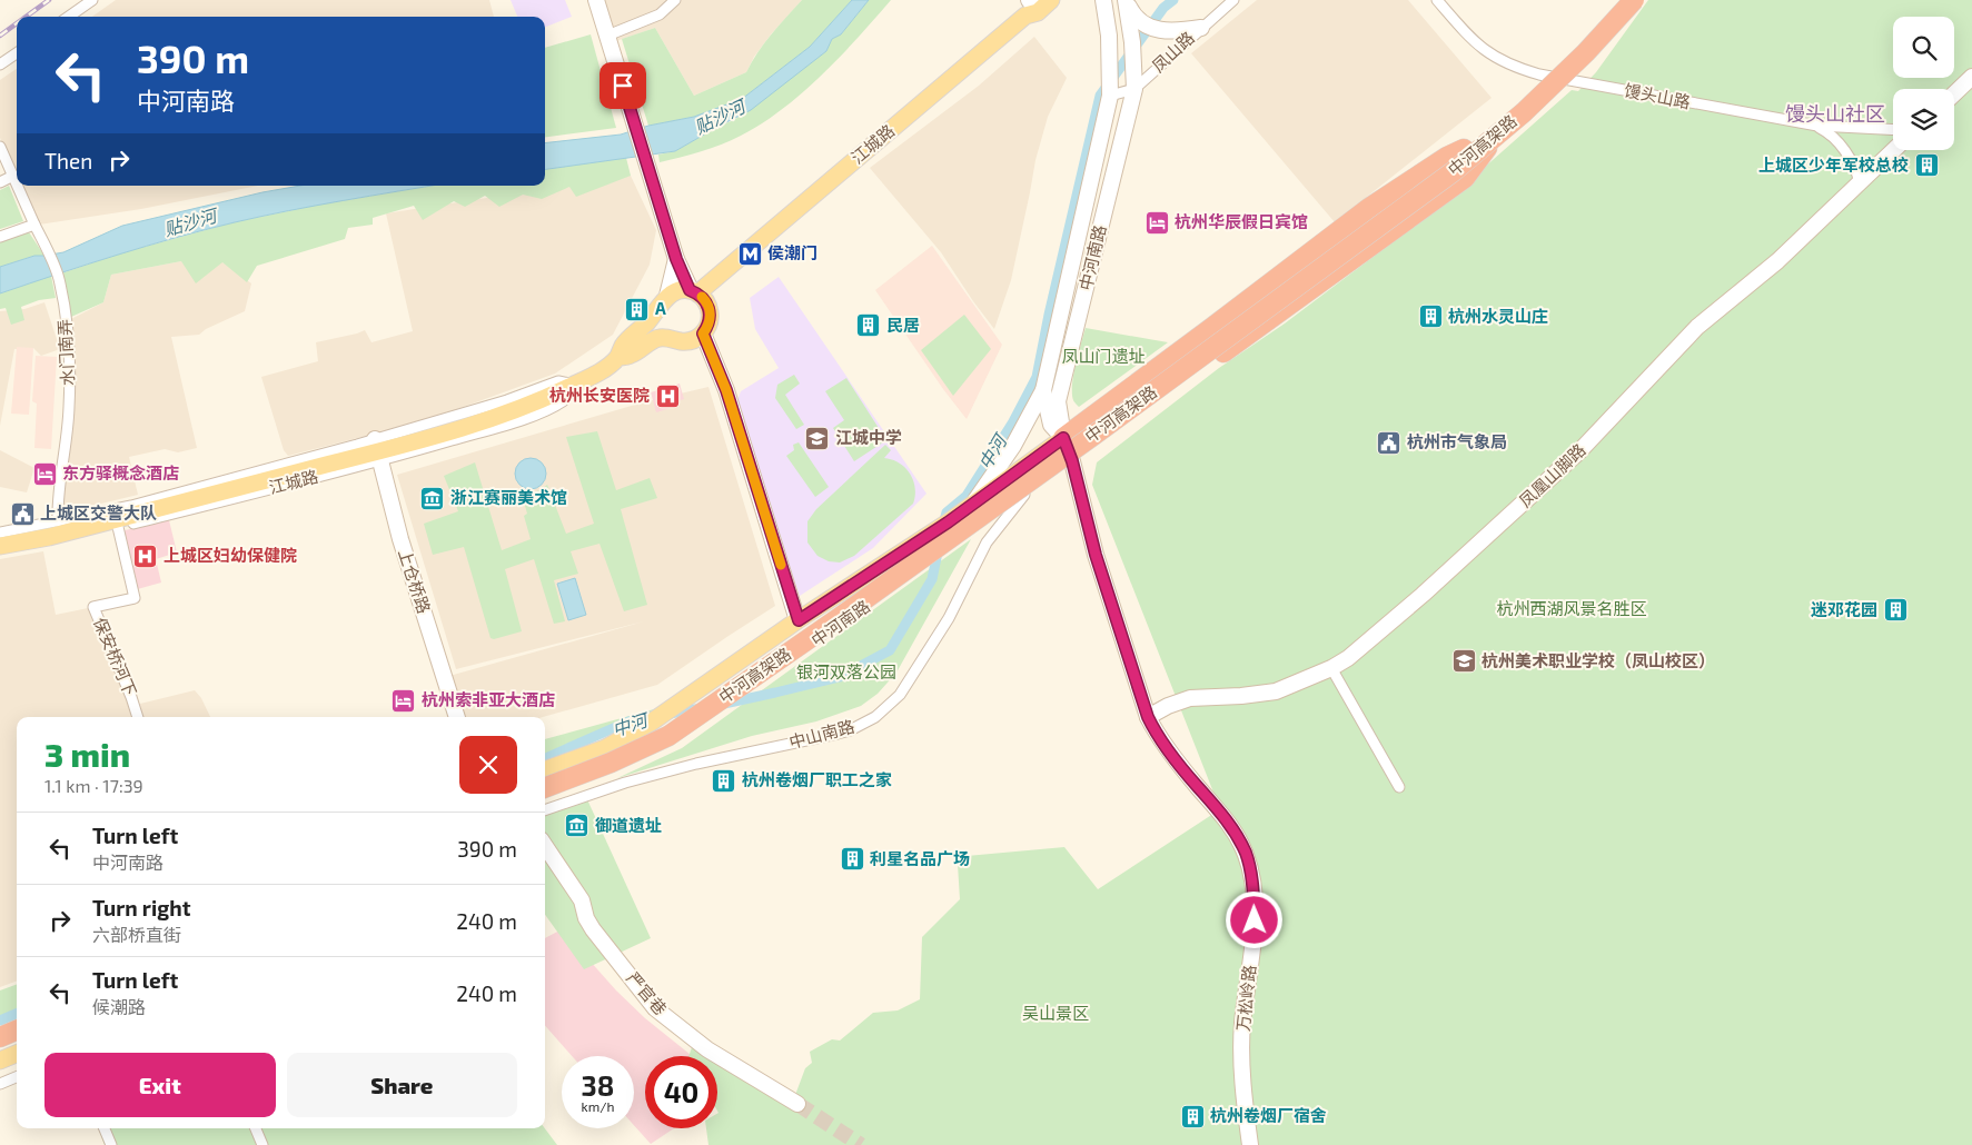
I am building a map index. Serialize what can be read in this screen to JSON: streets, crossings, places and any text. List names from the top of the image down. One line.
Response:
{"streets":{"highway":["中河高架路"],"main road":["江城路","中河南路"],"street":["凤山路","馒头山路","水门南弄","凤凰山脚路","上仓桥路","保安桥河下","中山南路","严官巷","万松岭路"]},"crossings":[["凤山路","中河南路"],["江城路","水门南弄"],["江城路","上仓桥路"],["江城路","保安桥河下"],["中河南路","中山南路"],["中河南路","万松岭路"],["凤凰山脚路","万松岭路"]],"districts":["馒头山社区"],"water":["贴沙河","中河"],"parks":["凤山门遗址","杭州西湖风景名胜区","银河双落公园","吴山景区"],"places":{"building":["上城区少年军校总校","A","杭州水灵山庄","民居","迷邓花园","杭州卷烟厂职工之家","利星名品广场","杭州卷烟厂宿舍"],"hotel":["杭州华辰假日宾馆","东方驿概念酒店","杭州索非亚大酒店"],"metro station":["侯潮门"],"hospital":["杭州长安医院","上城区妇幼保健院"],"school or university":["江城中学","杭州美术职业学校（凤山校区）"],"public building":["杭州市气象局","上城区交警大队"],"museum":["浙江赛丽美术馆","御道遗址"]},"page":{"turn":["390 m","中河南路"],"then":"Then","heading":["3 min","1.1 km · 17:39"],"list":[{"name":"Turn left","note":"中河南路","value":"390 m"},{"name":"Turn right","note":"六部桥直街","value":"240 m"},{"name":"Turn left","note":"候潮路","value":"240 m"}],"buttons":["Exit","Share"],"speed":"38 km/h","limit":"40"}}
